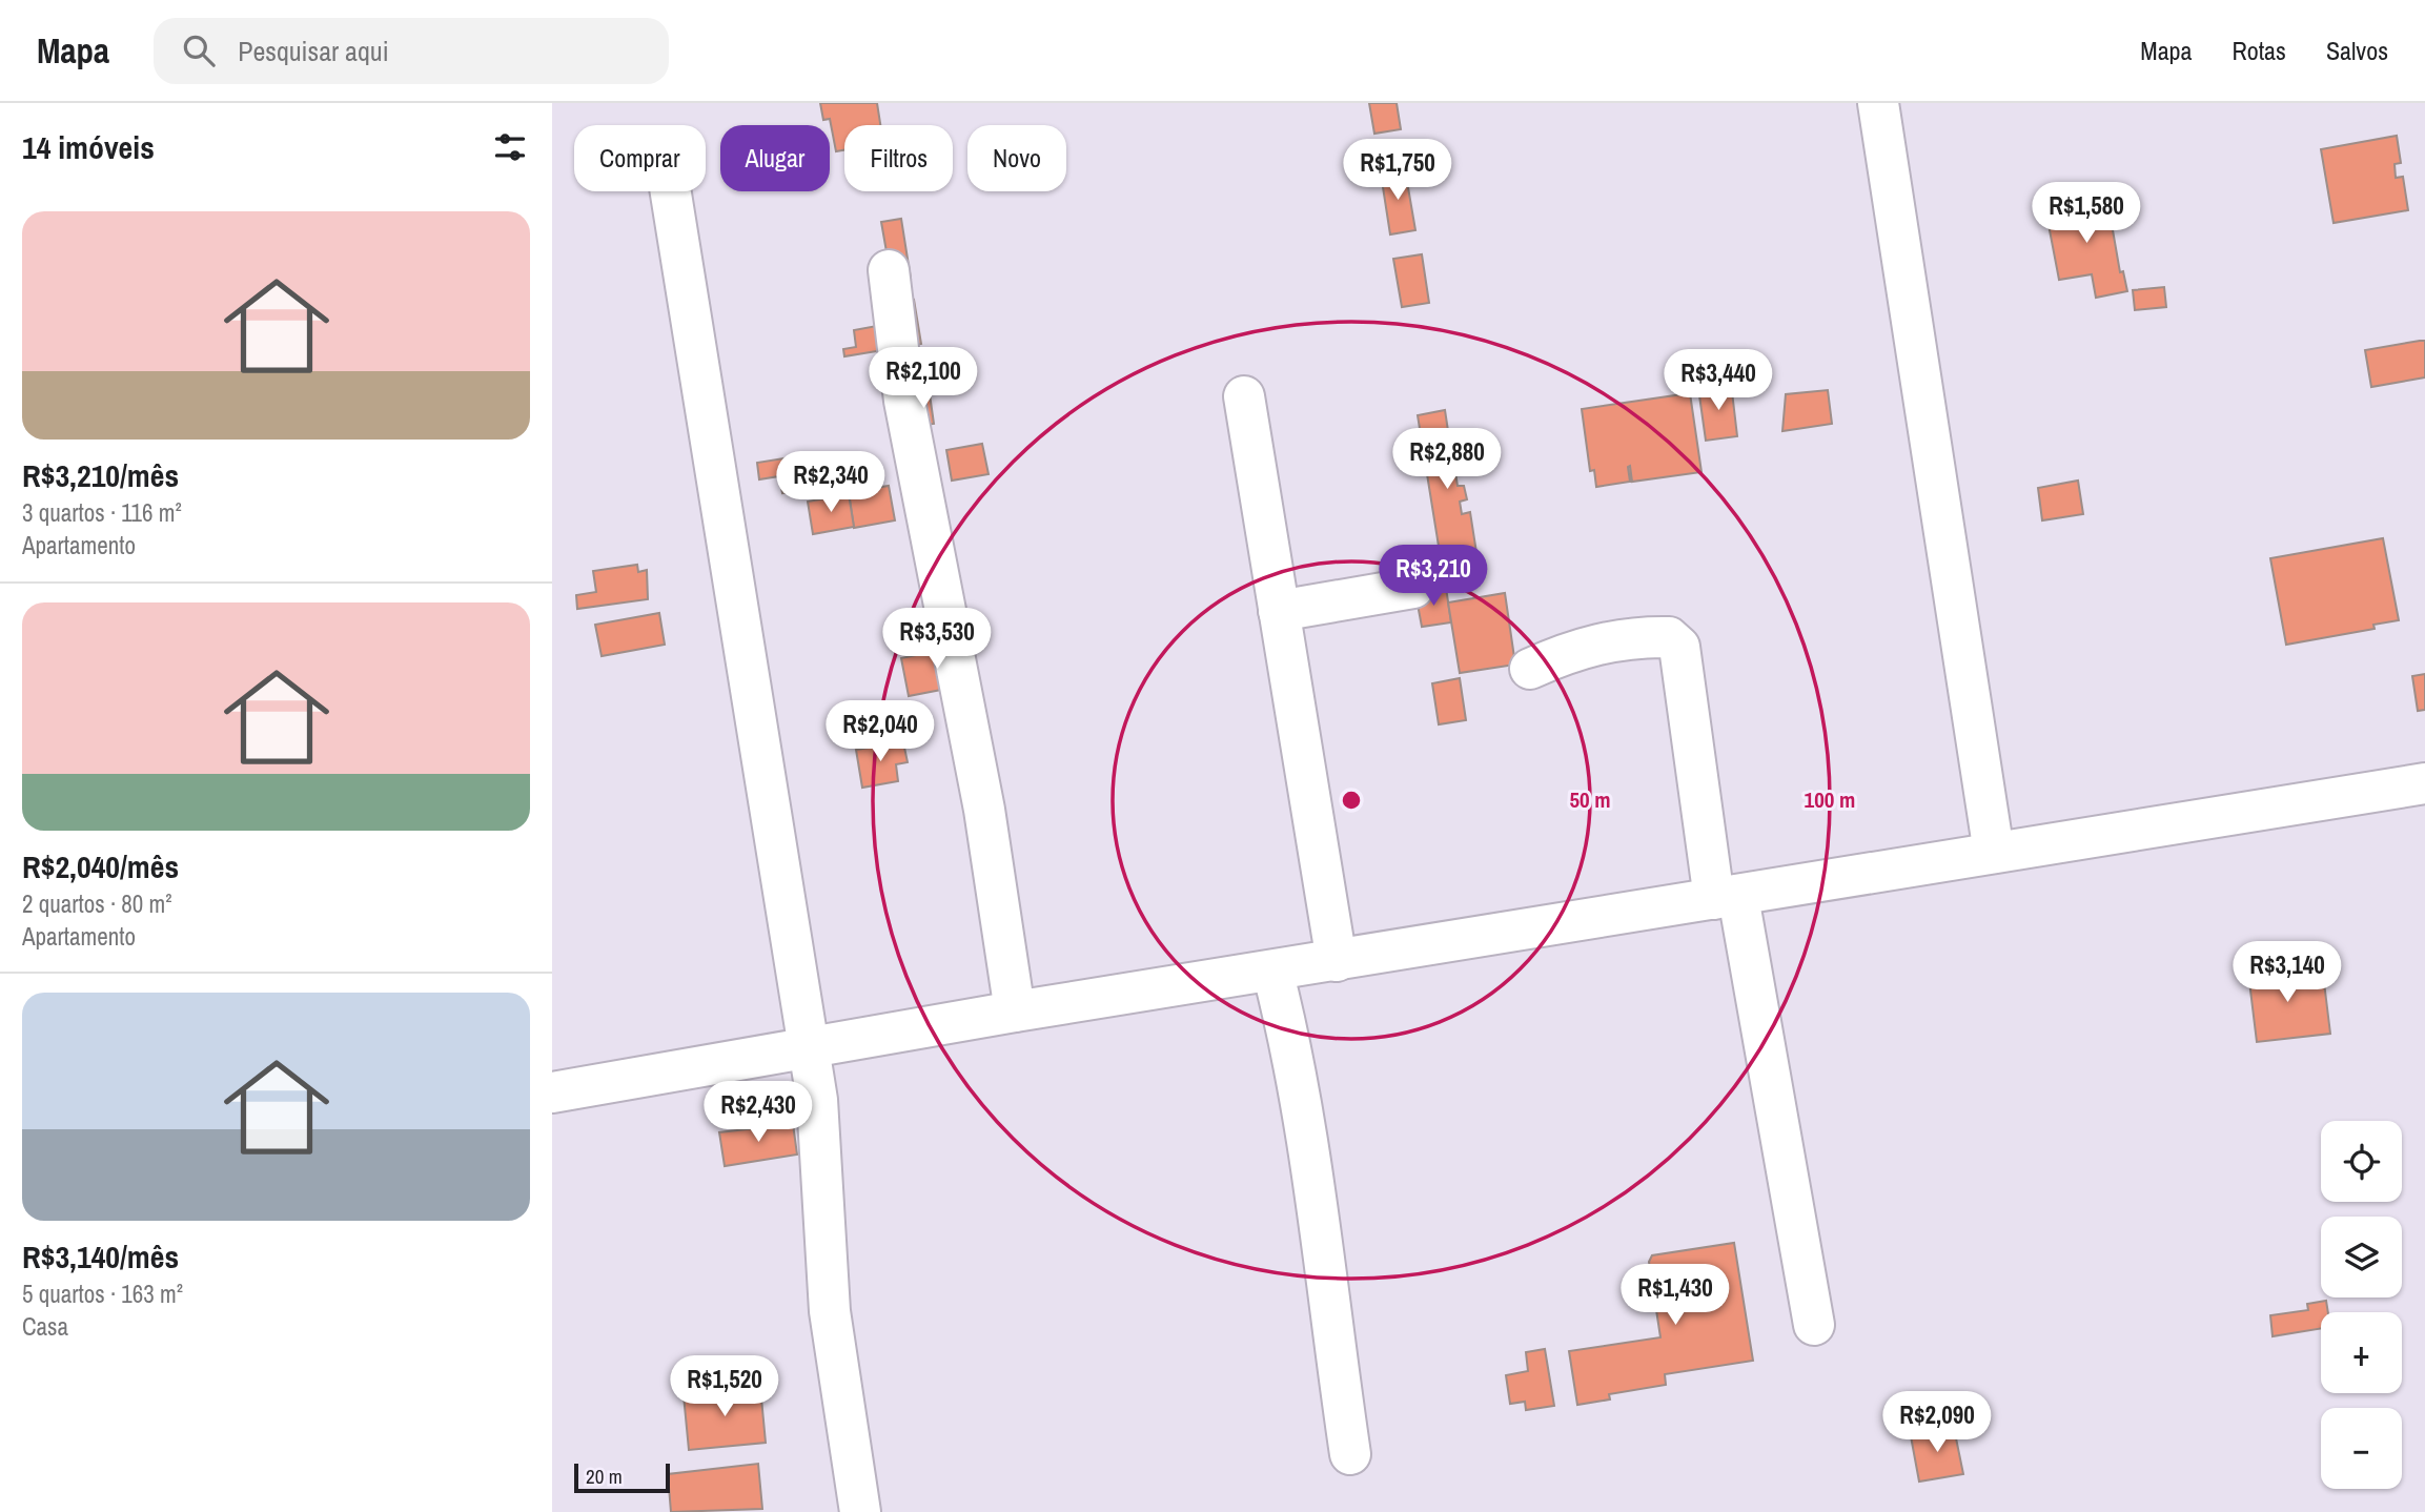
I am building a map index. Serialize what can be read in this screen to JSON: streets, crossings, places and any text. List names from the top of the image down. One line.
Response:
{"scale_bar":"20 m","page":{"header":"Mapa","search":"Pesquisar aqui","nav":["Mapa","Rotas","Salvos"],"heading":"14 imóveis","chip":["Comprar","Alugar","Filtros","Novo"],"price":["R$1,750","R$1,580","R$2,100","R$3,440","R$2,880","R$2,340","R$3,210","R$3,530","R$2,040","R$3,140","R$2,430","R$1,430","R$1,520","R$2,090"],"list":[{"name":"R$3,210/mês","note":"3 quartos · 116 m² · Apartamento"},{"name":"R$2,040/mês","note":"2 quartos · 80 m² · Apartamento"},{"name":"R$3,140/mês","note":"5 quartos · 163 m² · Casa"}],"map_buttons":["+","−"],"scale":"20 m"},"rings":["50 m","100 m"]}
